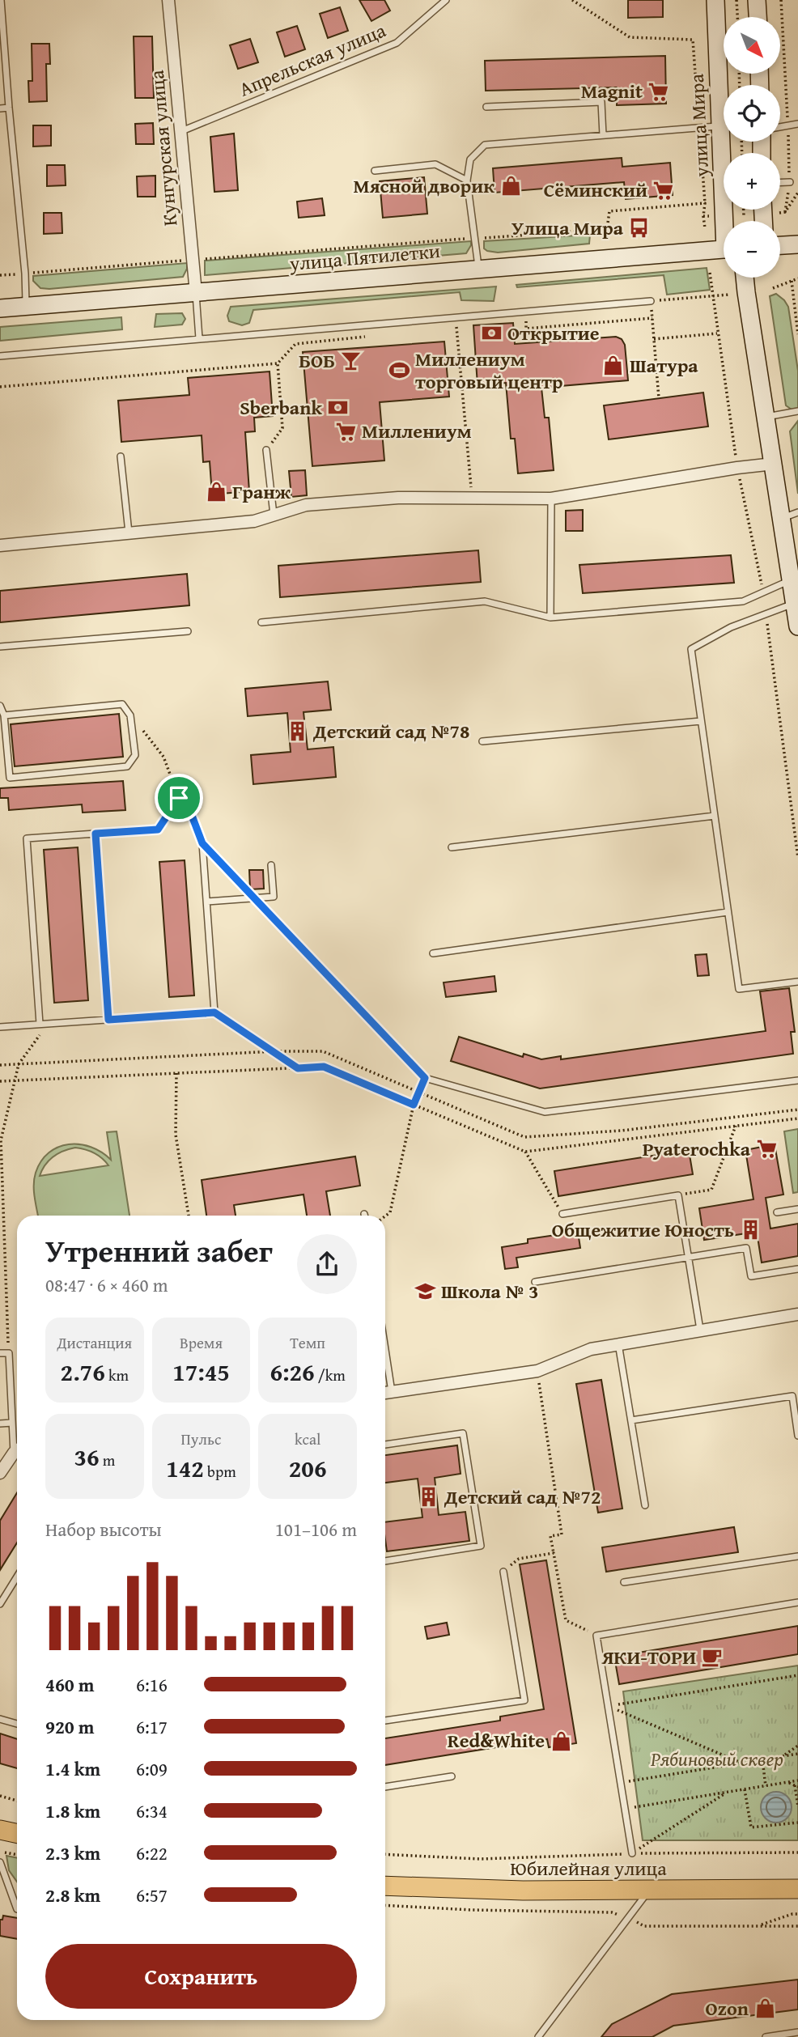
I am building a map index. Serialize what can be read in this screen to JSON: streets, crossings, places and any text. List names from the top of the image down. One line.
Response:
{"streets":{"main road":["улица Мира","улица Пятилетки","Юбилейная улица"],"street":["Кунгурская улица"],"lane":["Апрельская улица"]},"crossings":[["Апрельская улица","Кунгурская улица"],["Кунгурская улица","улица Пятилетки"]],"parks":["Рябиновый сквер"],"places":{"supermarket":["Magnit","Сёминский","Миллениум","Pyaterochka"],"shop":["Мясной дворик","Шатура","Гранж","Red&White","Ozon"],"bus stop":["Улица Мира"],"bank":["Открытие","Sberbank"],"bar":["БОБ"],"sports":["Миллениум торговый центр"],"building":["Детский сад №78","Общежитие Юность","Детский сад №72"],"school or university":["Школа № 3"],"cafe":["ЯКИ-ТОРИ"]},"north":"bottom right","page":{"map_buttons":["+","−"],"heading":["Утренний забег","08:47 · 6 × 460 m"],"stats":[["Дистанция","2.76 km"],["Время","17:45"],["Темп","6:26 /km"],["36 m"],["Пульс","142 bpm"],["kcal","206"]],"chart":["Набор высоты","101–106 m"],"list":[{"name":"460 m","note":"6:16"},{"name":"920 m","note":"6:17"},{"name":"1.4 km","note":"6:09"},{"name":"1.8 km","note":"6:34"},{"name":"2.3 km","note":"6:22"},{"name":"2.8 km","note":"6:57"}],"buttons":"Сохранить"}}
